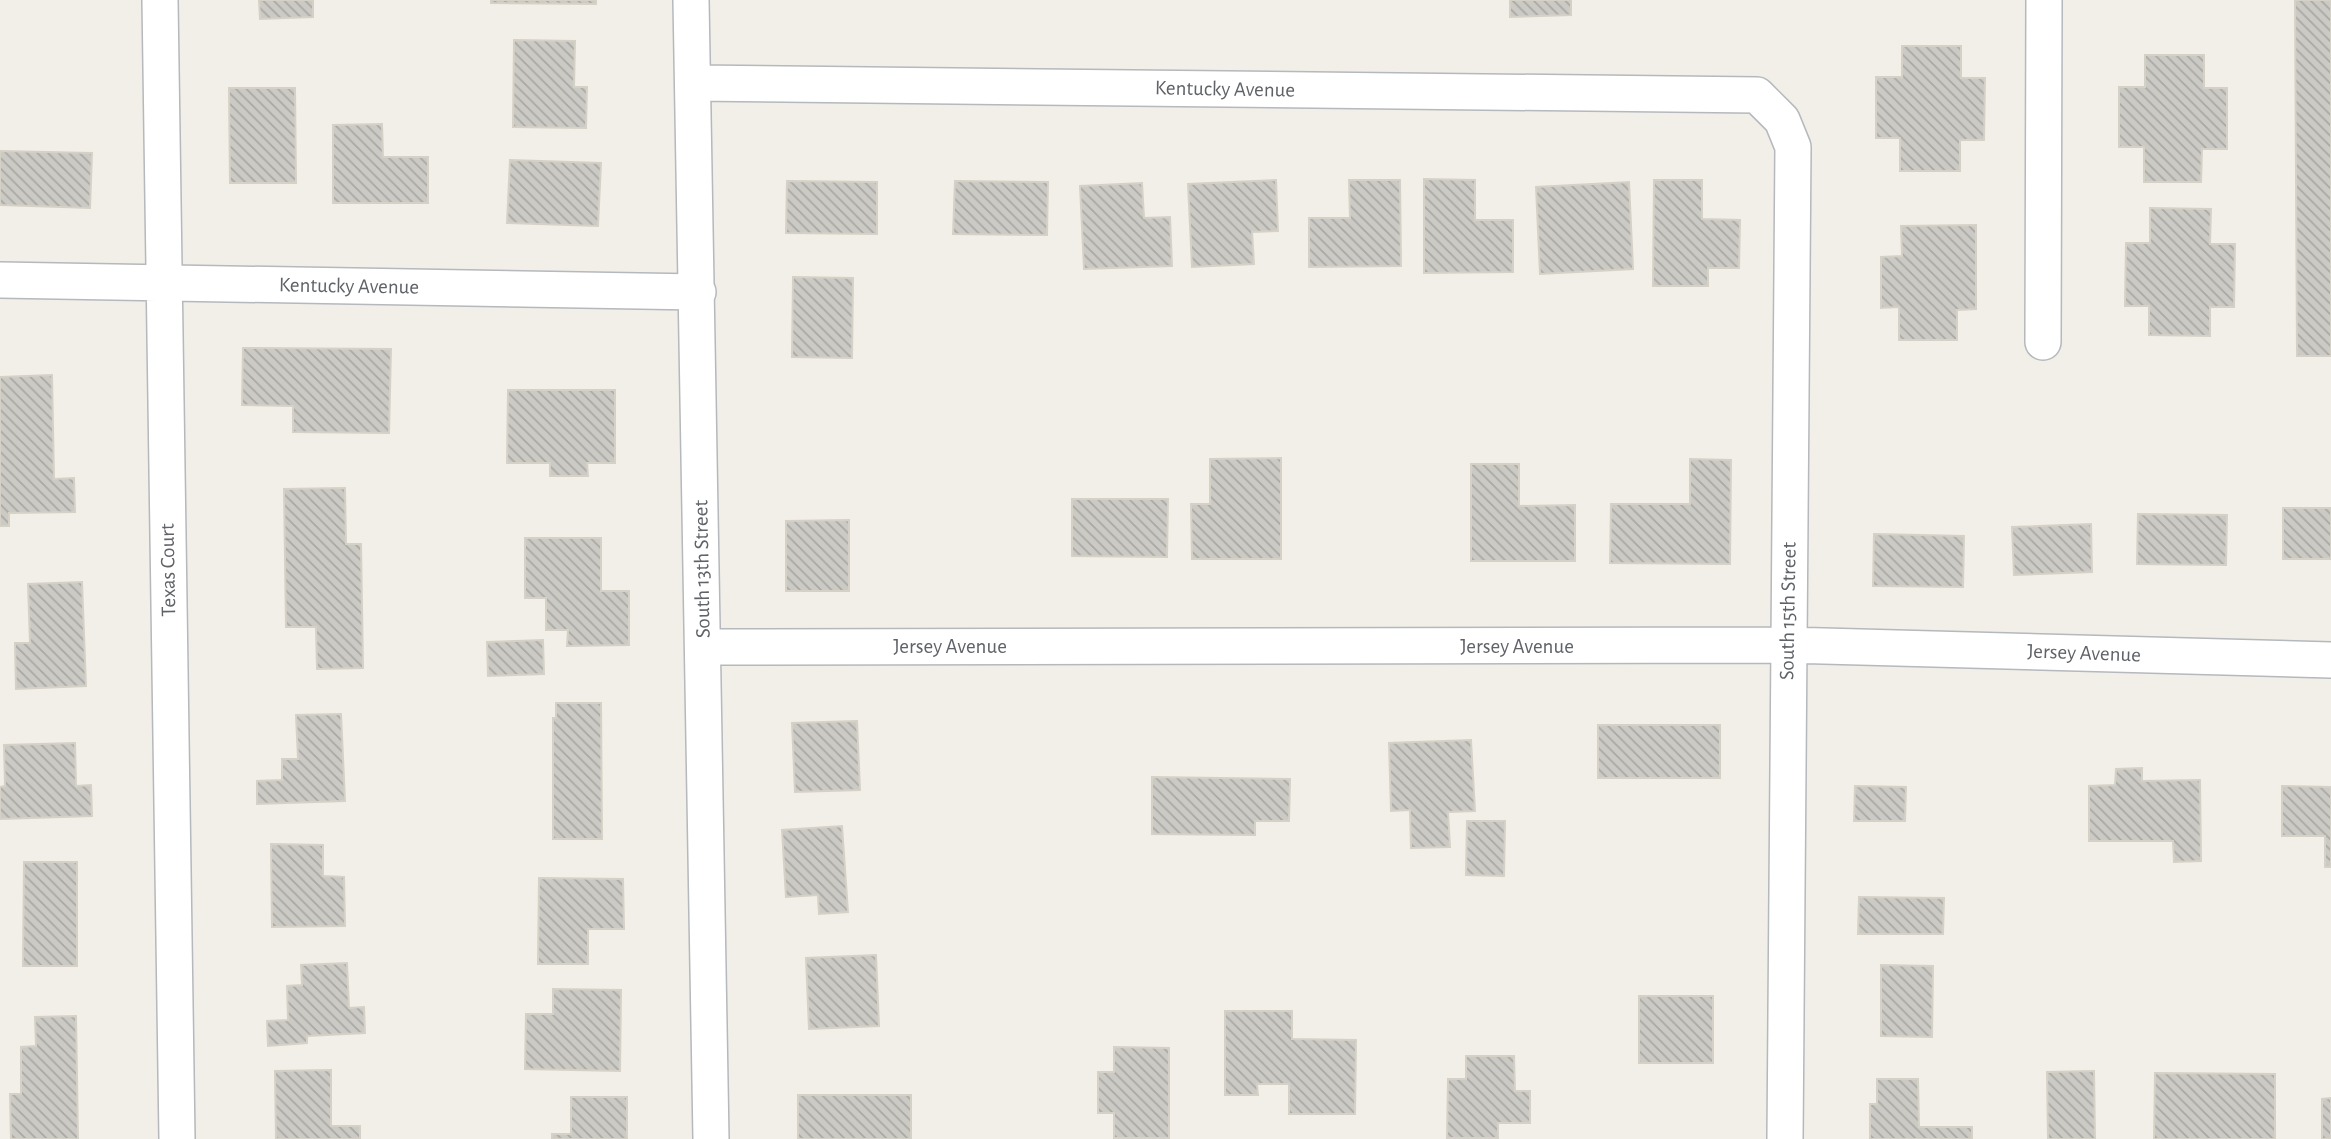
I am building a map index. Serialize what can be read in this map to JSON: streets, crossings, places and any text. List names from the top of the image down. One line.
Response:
{"streets":{"street":["Kentucky Avenue","South 13th Street","Texas Court","South 15th Street","Jersey Avenue"]},"crossings":[["Kentucky Avenue","South 13th Street"],["Kentucky Avenue","Texas Court"],["Kentucky Avenue","South 15th Street"],["South 13th Street","Jersey Avenue"],["South 15th Street","Jersey Avenue"]]}
